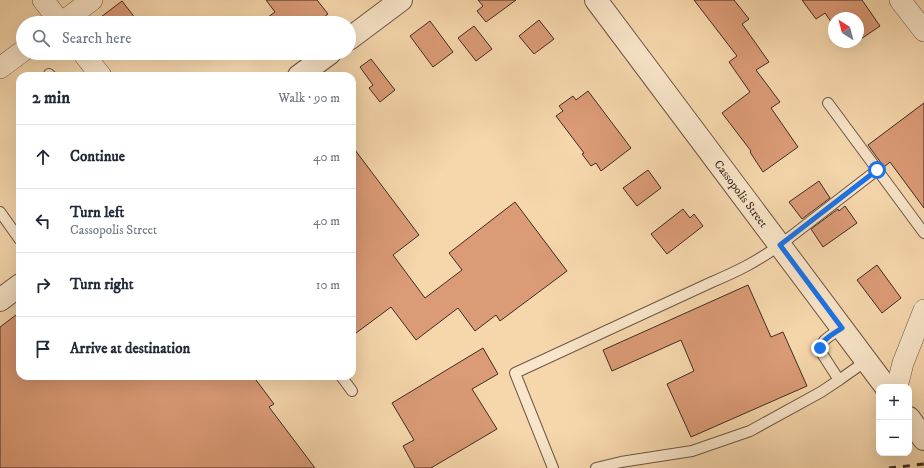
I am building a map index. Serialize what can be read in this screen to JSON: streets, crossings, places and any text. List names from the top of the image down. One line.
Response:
{"streets":{"street":["Cassopolis Street"]},"north":"top left","page":{"search":"Search here","heading":["2 min","Walk · 90 m"],"list":[["Continue","40 m"],["Turn left","Cassopolis Street","40 m"],["Turn right","10 m"],"Arrive at destination"],"map_buttons":["+","−"]}}
